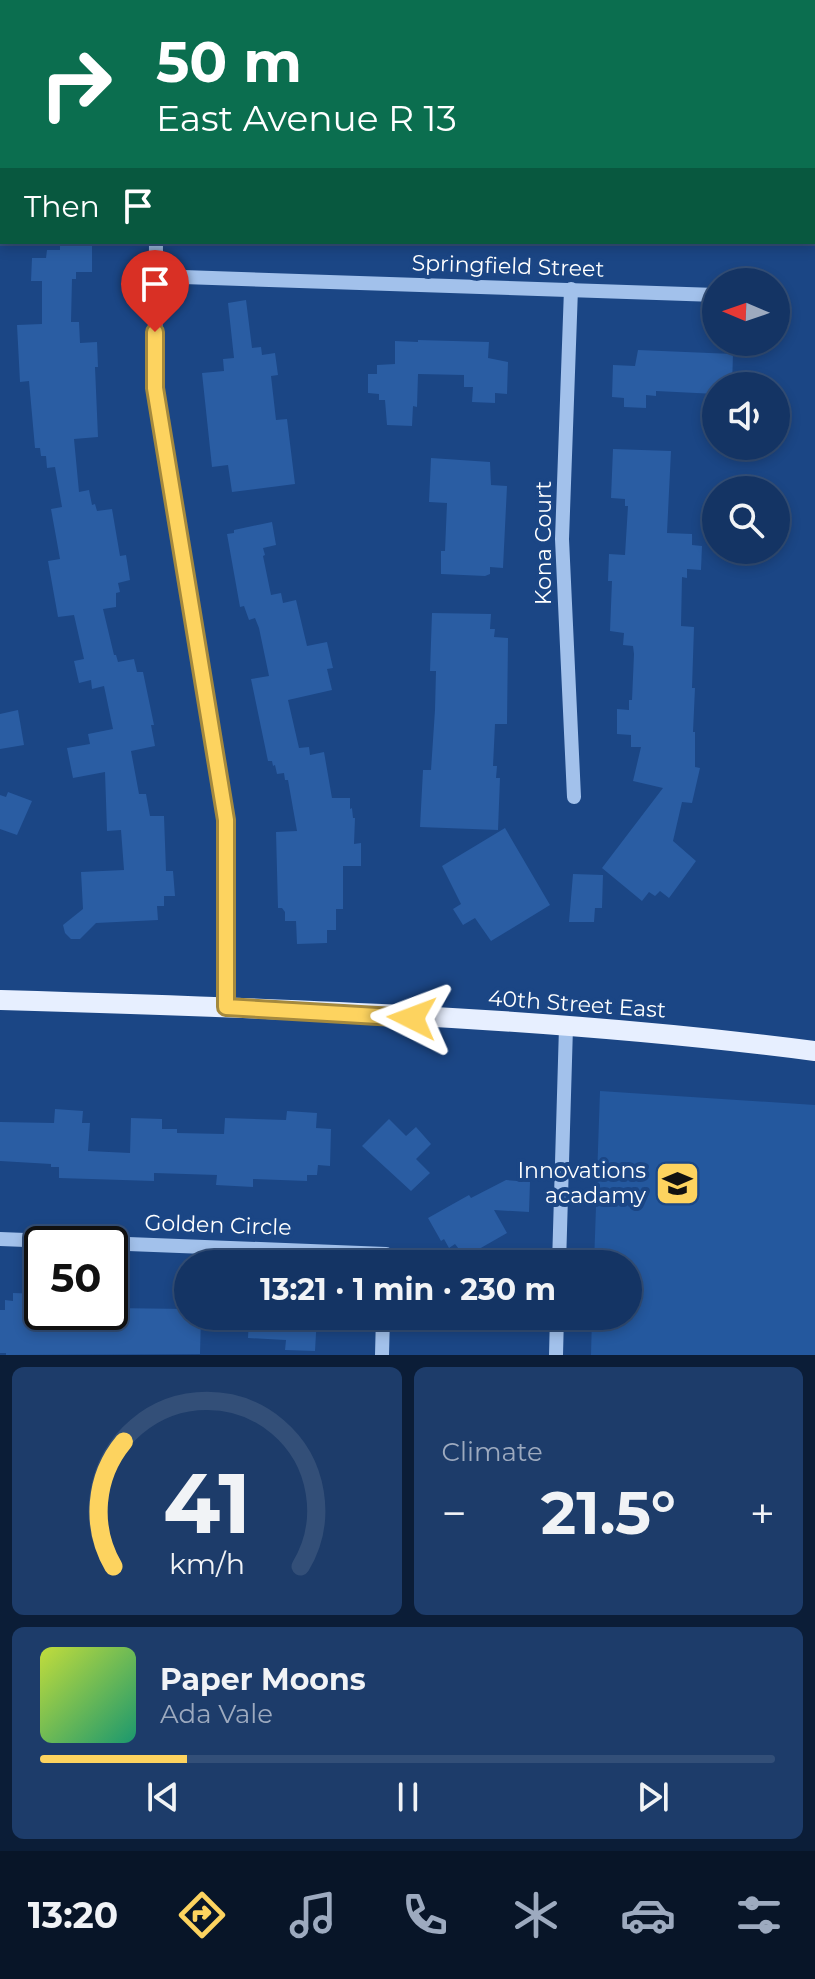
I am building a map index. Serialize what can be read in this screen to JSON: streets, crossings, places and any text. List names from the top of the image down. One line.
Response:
{"streets":{"main road":["40th Street East"],"street":["Springfield Street","Kona Court","Golden Circle"]},"crossings":[["Springfield Street","Kona Court"]],"places":{"school or university":["Innovations acadamy"]},"north":"left","page":{"turn":["50 m","East Avenue R 13"],"then":"Then","limit":"50","trip":"13:21 · 1 min · 230 m","tile":"Climate","heat":["−","21.5°","+"],"song":["Paper Moons","Ada Vale"],"tabs":"13:20","gauge":["41","km/h"]}}
